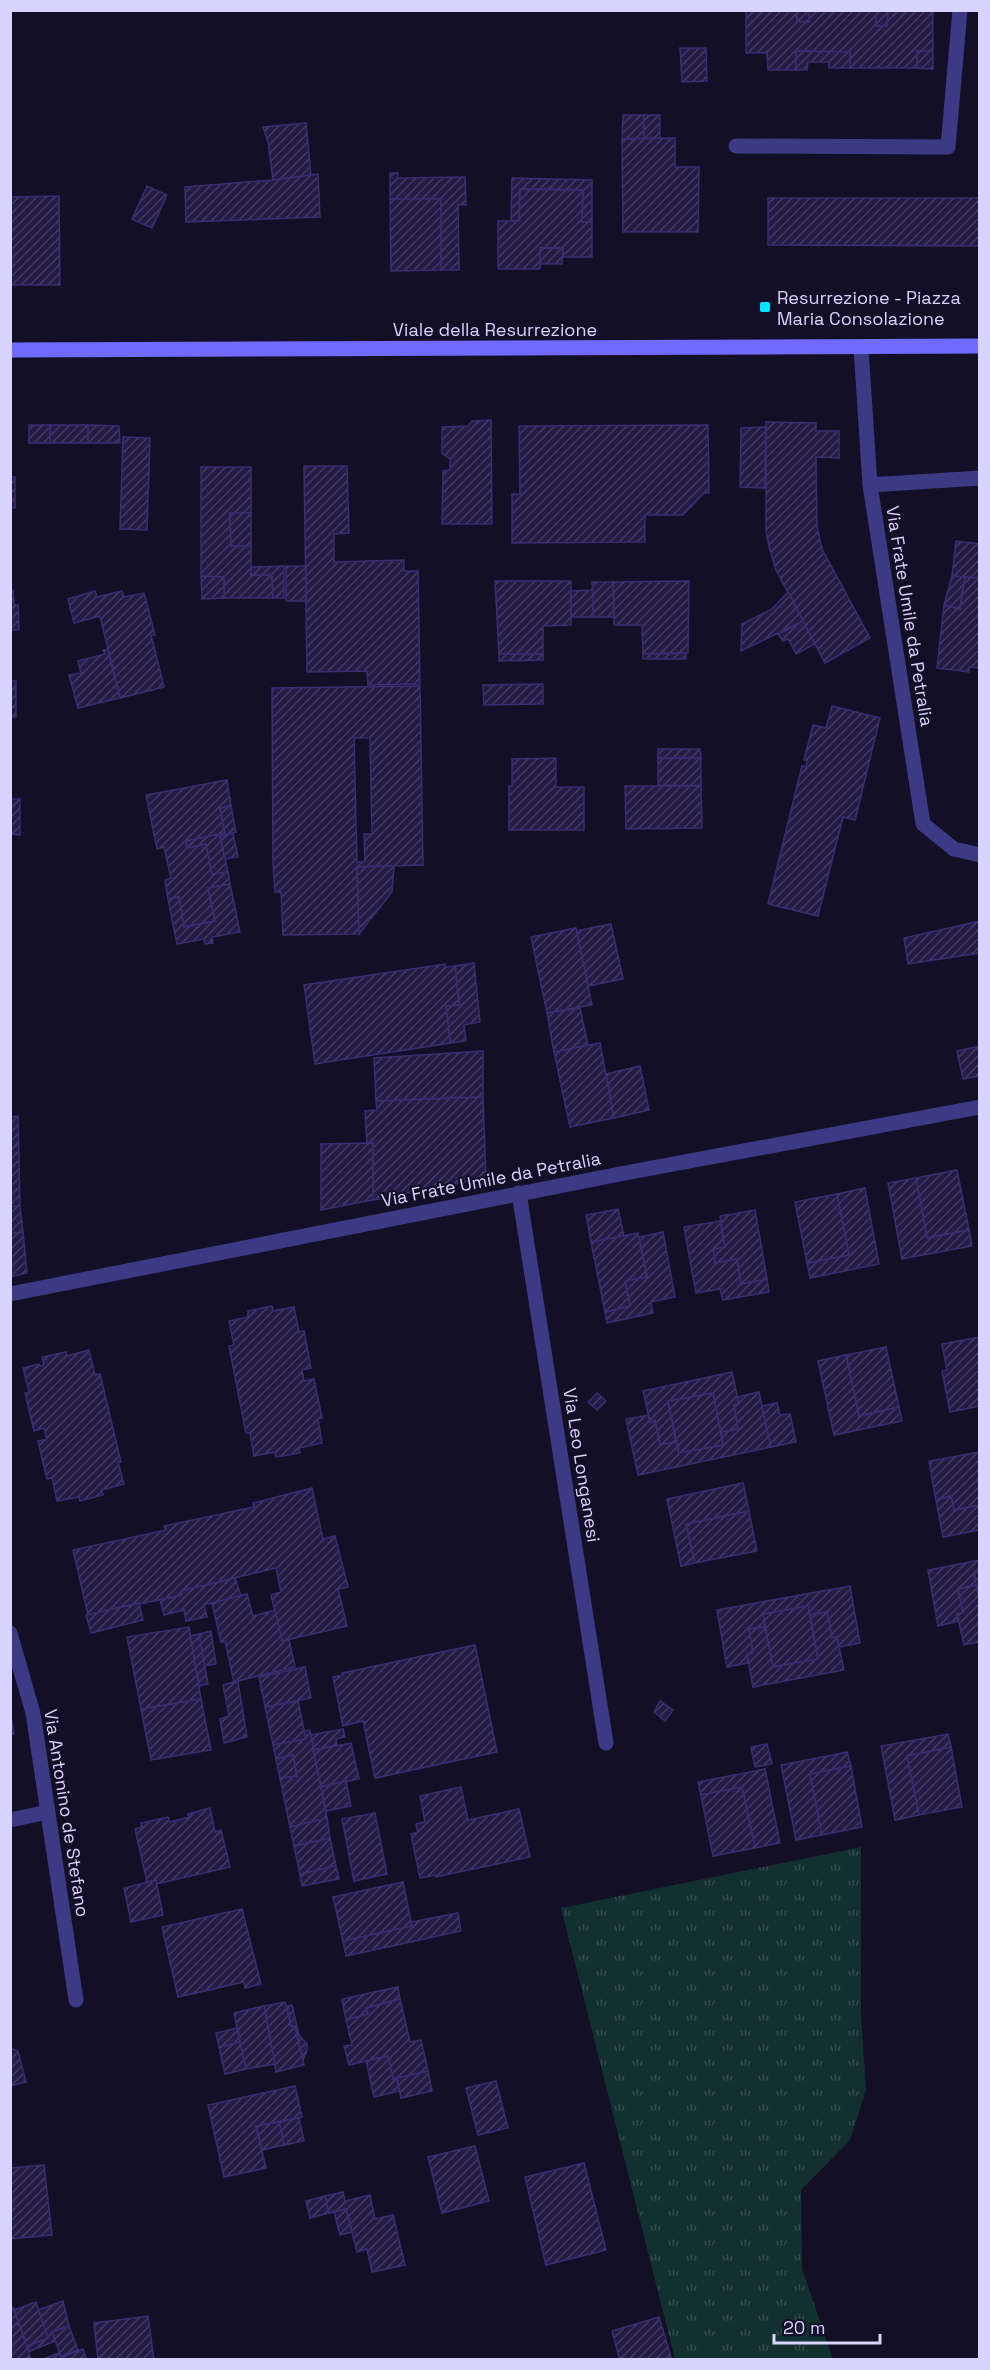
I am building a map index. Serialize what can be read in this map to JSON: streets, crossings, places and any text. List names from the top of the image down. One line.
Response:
{"streets":{"street":["Viale della Resurrezione","Via Frate Umile da Petralia","Via Leo Longanesi","Via Antonino de Stefano"]},"crossings":[["Viale della Resurrezione","Via Frate Umile da Petralia"],["Via Frate Umile da Petralia","Via Leo Longanesi"]],"places":{"transit":["Resurrezione - Piazza Maria Consolazione"]},"scale_bar":"20 m"}
